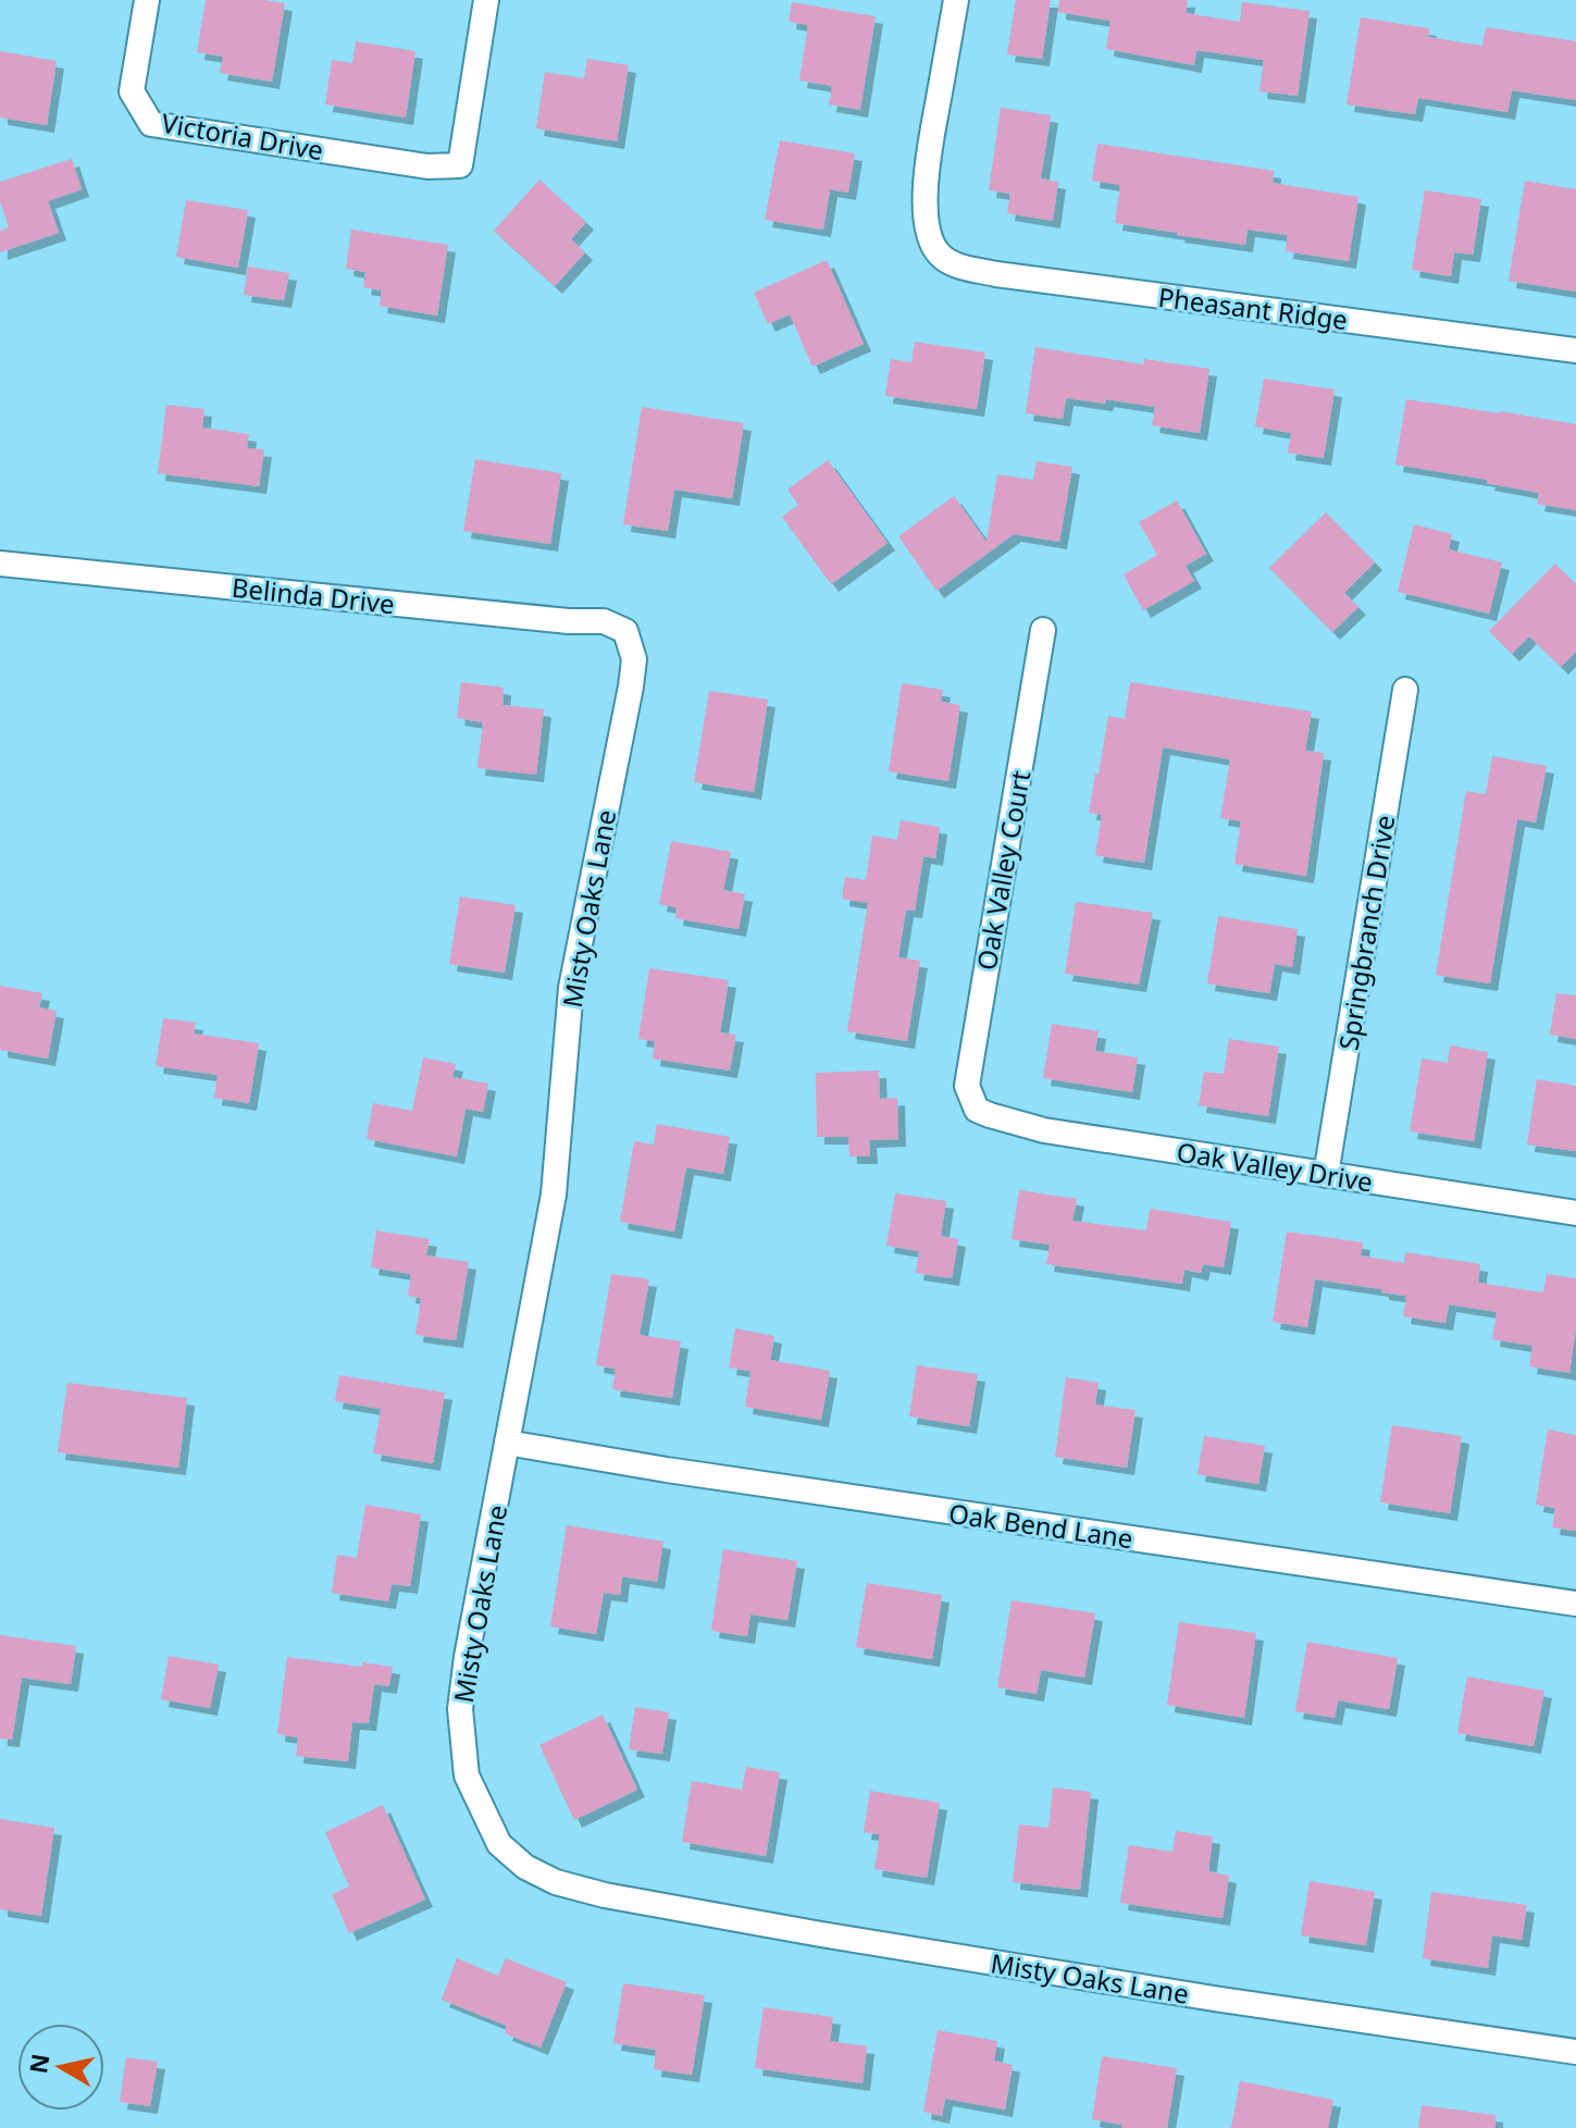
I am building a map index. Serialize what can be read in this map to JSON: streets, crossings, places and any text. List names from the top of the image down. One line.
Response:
{"streets":{"street":["Victoria Drive","Pheasant Ridge","Belinda Drive","Oak Valley Court","Misty Oaks Lane","Springbranch Drive","Oak Valley Drive","Oak Bend Lane"]},"crossings":[["Belinda Drive","Misty Oaks Lane"],["Oak Valley Court","Oak Valley Drive"],["Misty Oaks Lane","Oak Bend Lane"],["Springbranch Drive","Oak Valley Drive"]],"north":"left"}
